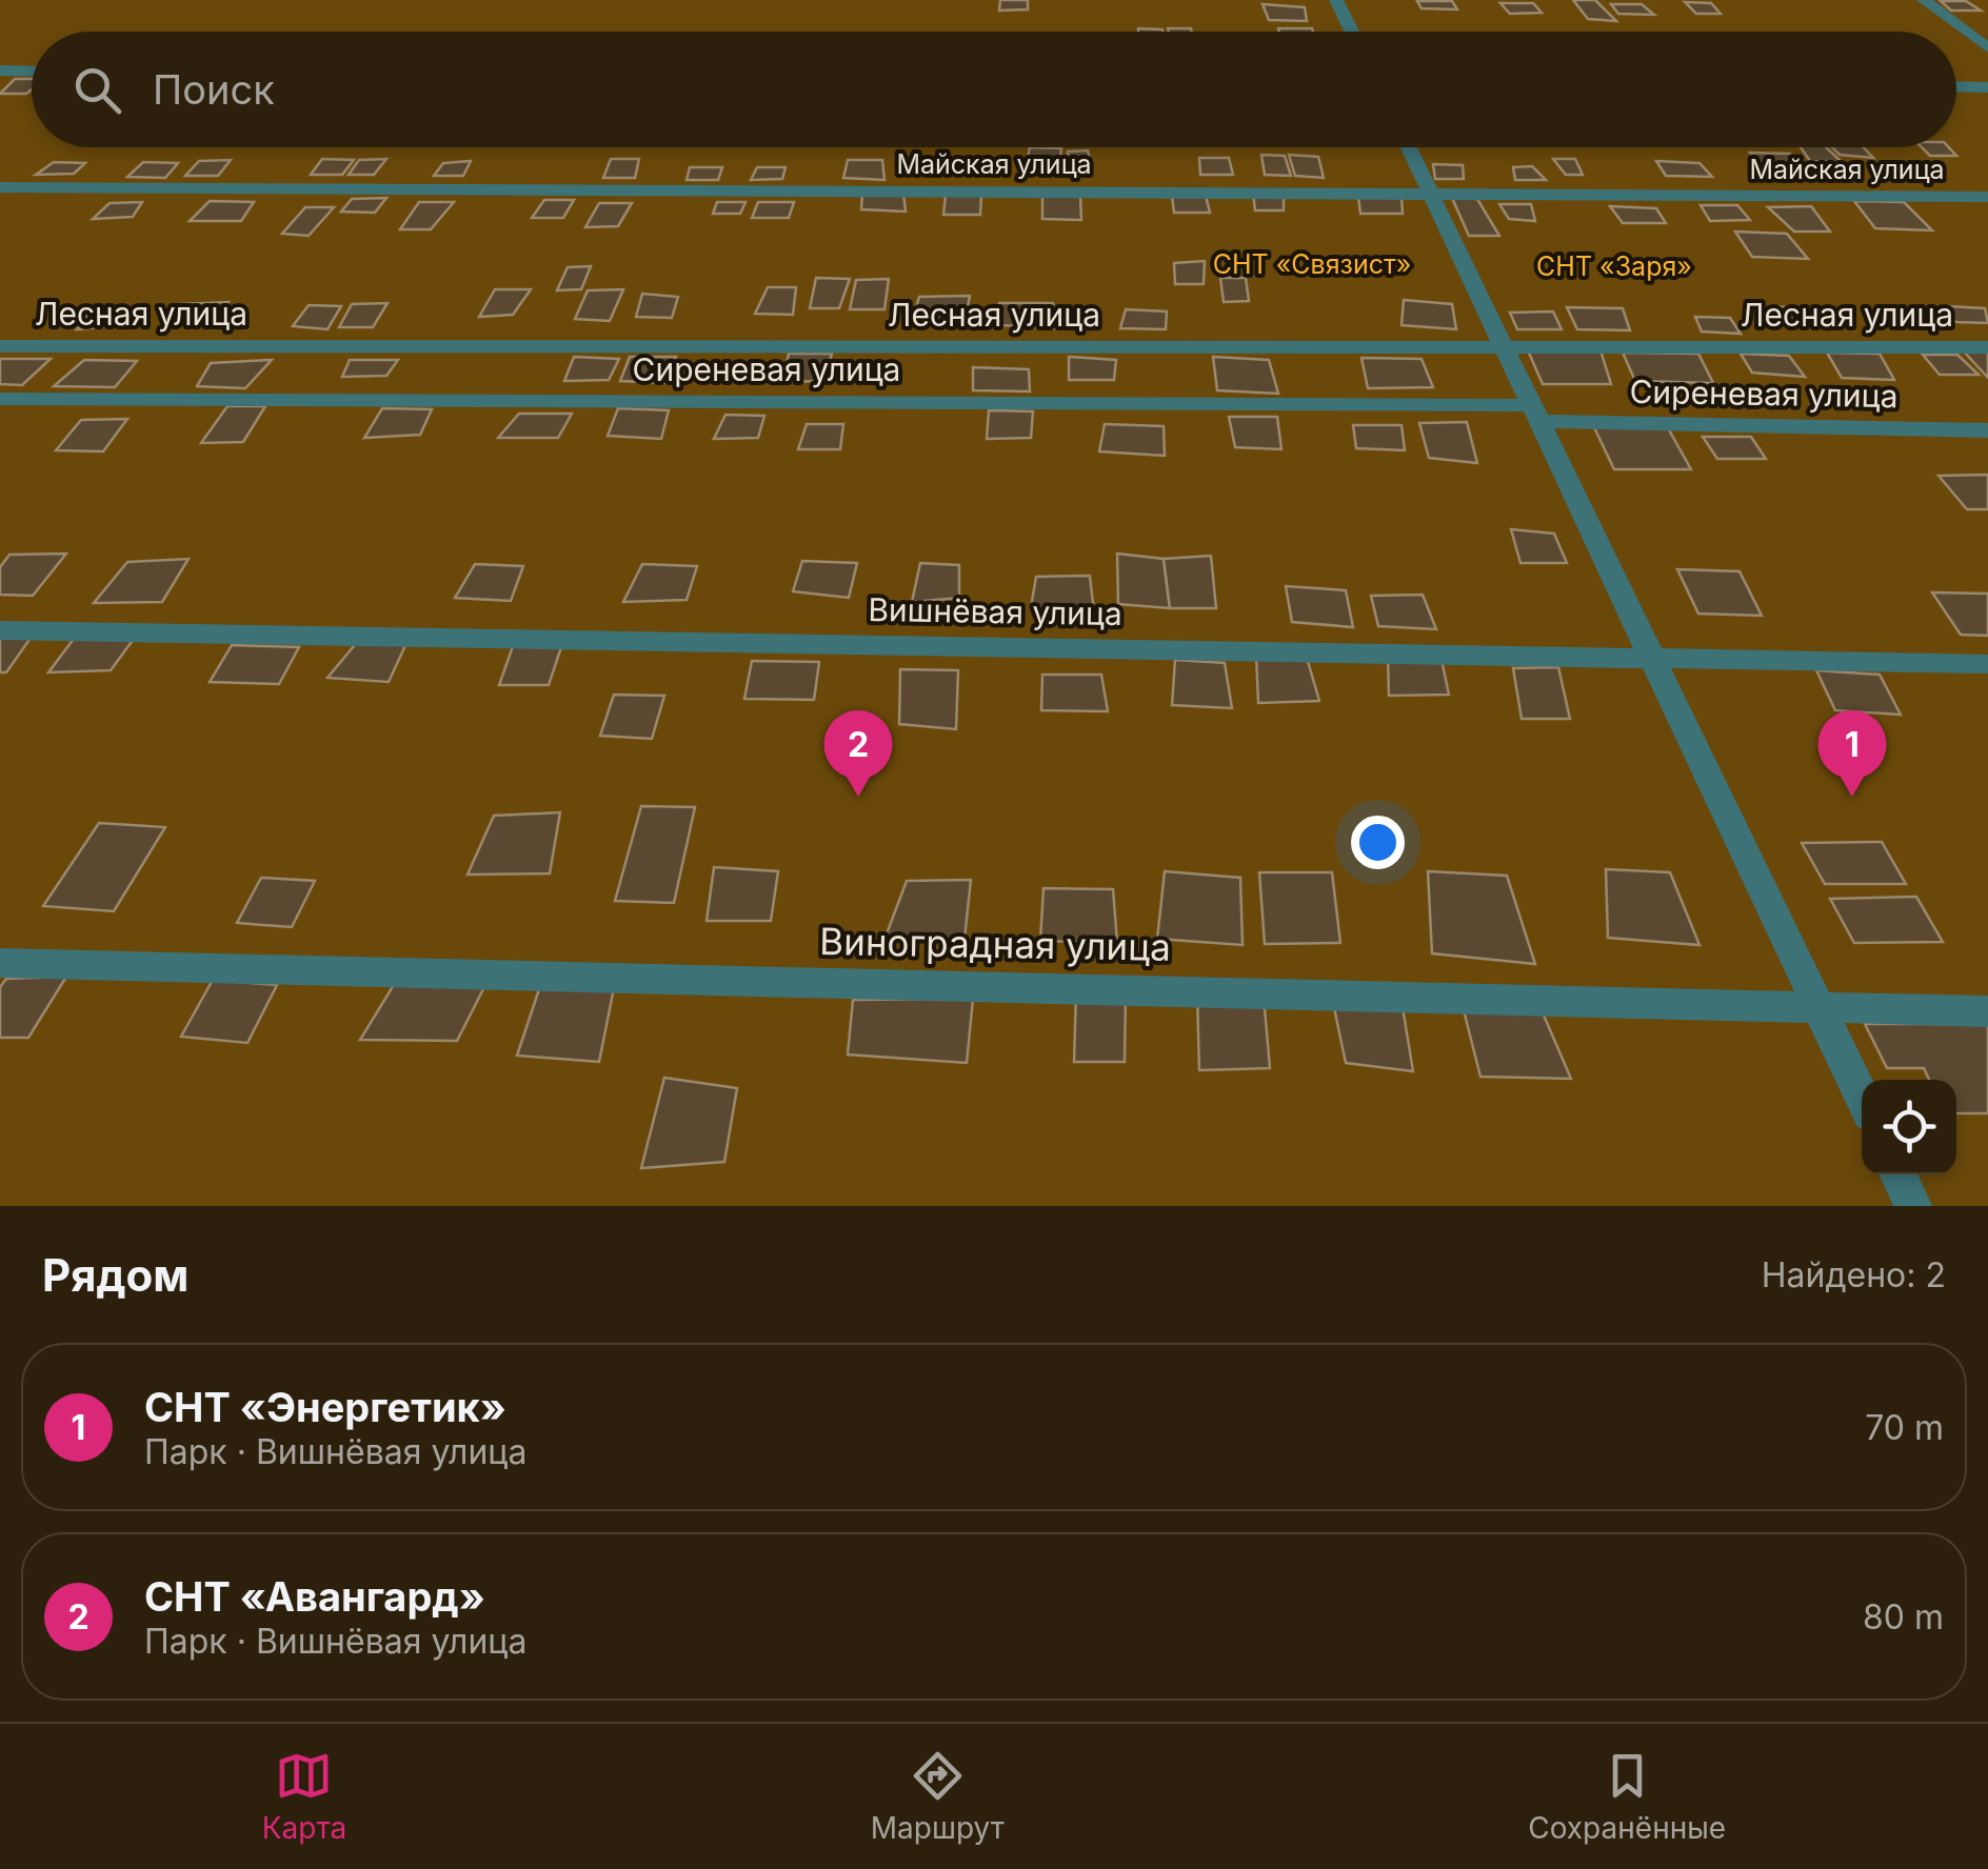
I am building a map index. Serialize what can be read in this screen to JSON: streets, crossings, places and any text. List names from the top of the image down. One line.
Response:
{"streets":{"street":["Майская улица","Лесная улица","Сиреневая улица","Вишнёвая улица","Виноградная улица"]},"parks":["СНТ «Связист»","СНТ «Заря»"],"page":{"search":"Поиск","pins":["1","2"],"heading":["Рядом","Найдено: 2"],"list":[{"mark":"1","name":"СНТ «Энергетик»","note":"Парк · Вишнёвая улица","value":"70 m"},{"mark":"2","name":"СНТ «Авангард»","note":"Парк · Вишнёвая улица","value":"80 m"}],"nav":["Карта","Маршрут","Сохранённые"]}}
